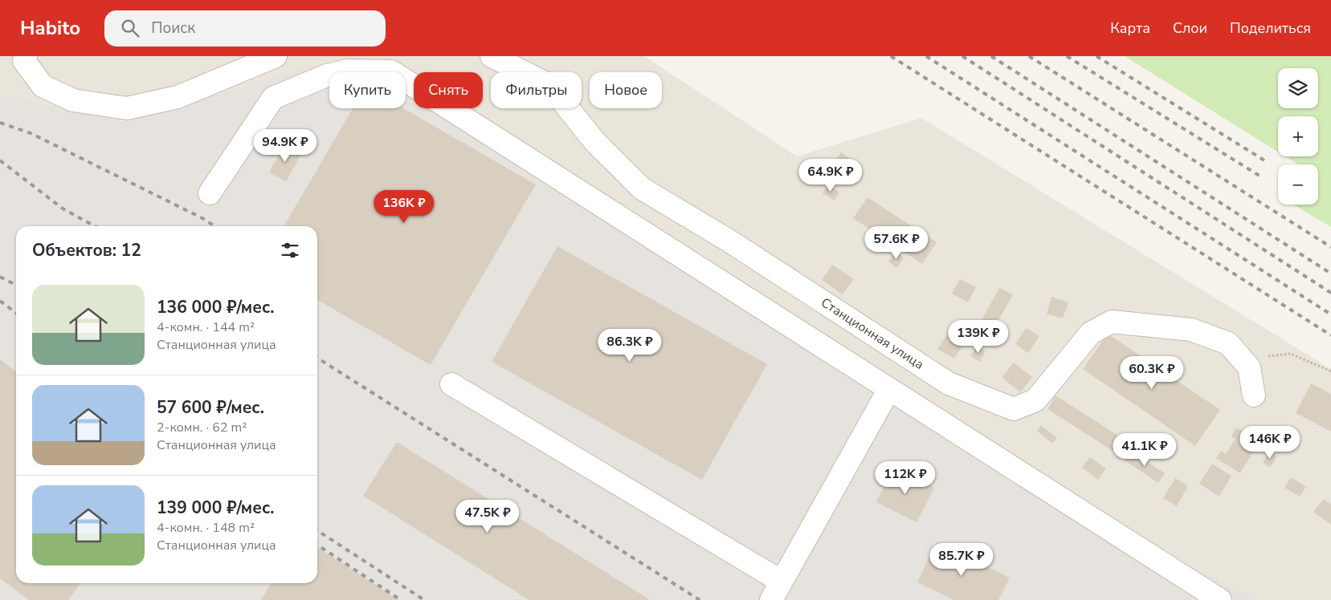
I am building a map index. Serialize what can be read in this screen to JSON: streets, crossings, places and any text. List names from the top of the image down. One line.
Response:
{"streets":{"street":["Станционная улица"]},"page":{"header":"Habito","search":"Поиск","nav":["Карта","Слои","Поделиться"],"map_buttons":["+","−"],"chip":["Купить","Снять","Фильтры","Новое"],"price":["94.9K ₽","64.9K ₽","136K ₽","57.6K ₽","139K ₽","86.3K ₽","60.3K ₽","146K ₽","41.1K ₽","112K ₽","47.5K ₽","85.7K ₽"],"heading":"Объектов: 12","list":[{"name":"136 000 ₽/мес.","note":"4-комн. · 144 m² · Станционная улица"},{"name":"57 600 ₽/мес.","note":"2-комн. · 62 m² · Станционная улица"},{"name":"139 000 ₽/мес.","note":"4-комн. · 148 m² · Станционная улица"}]}}
